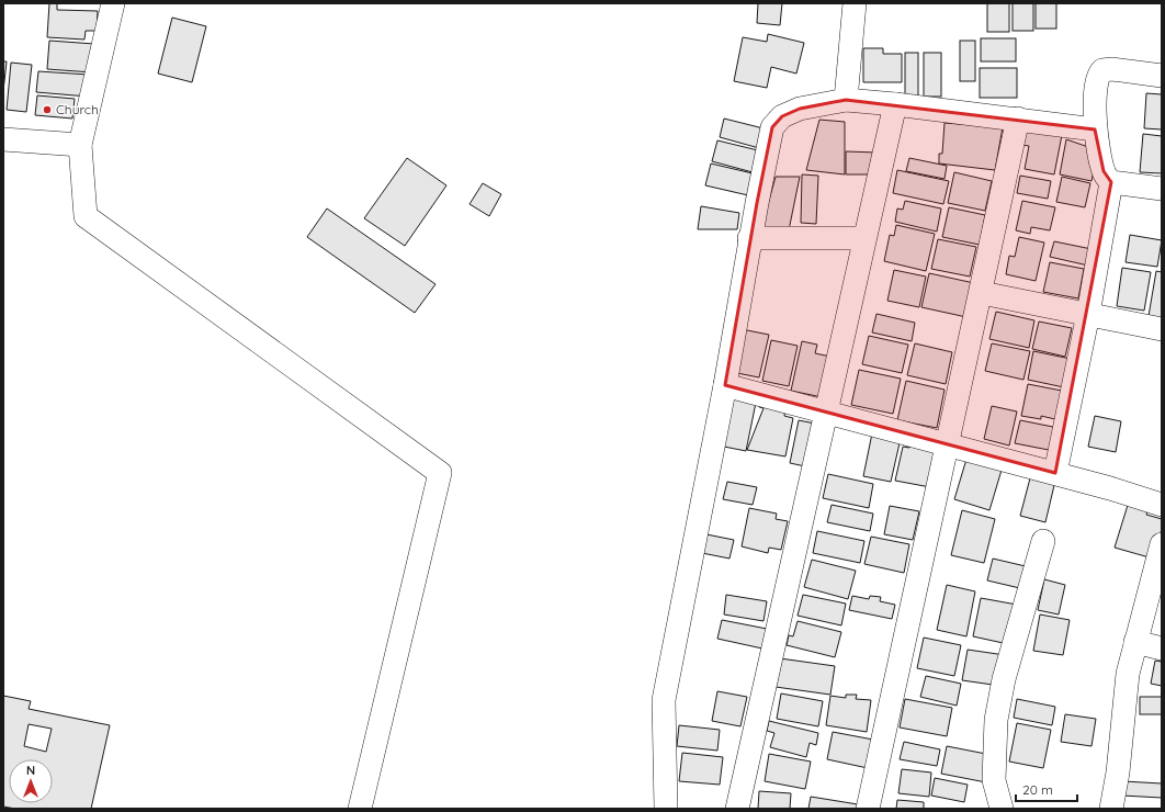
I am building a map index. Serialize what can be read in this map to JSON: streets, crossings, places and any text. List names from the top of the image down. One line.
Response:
{"places":["Church"],"scale_bar":"20 m","north":"top"}
